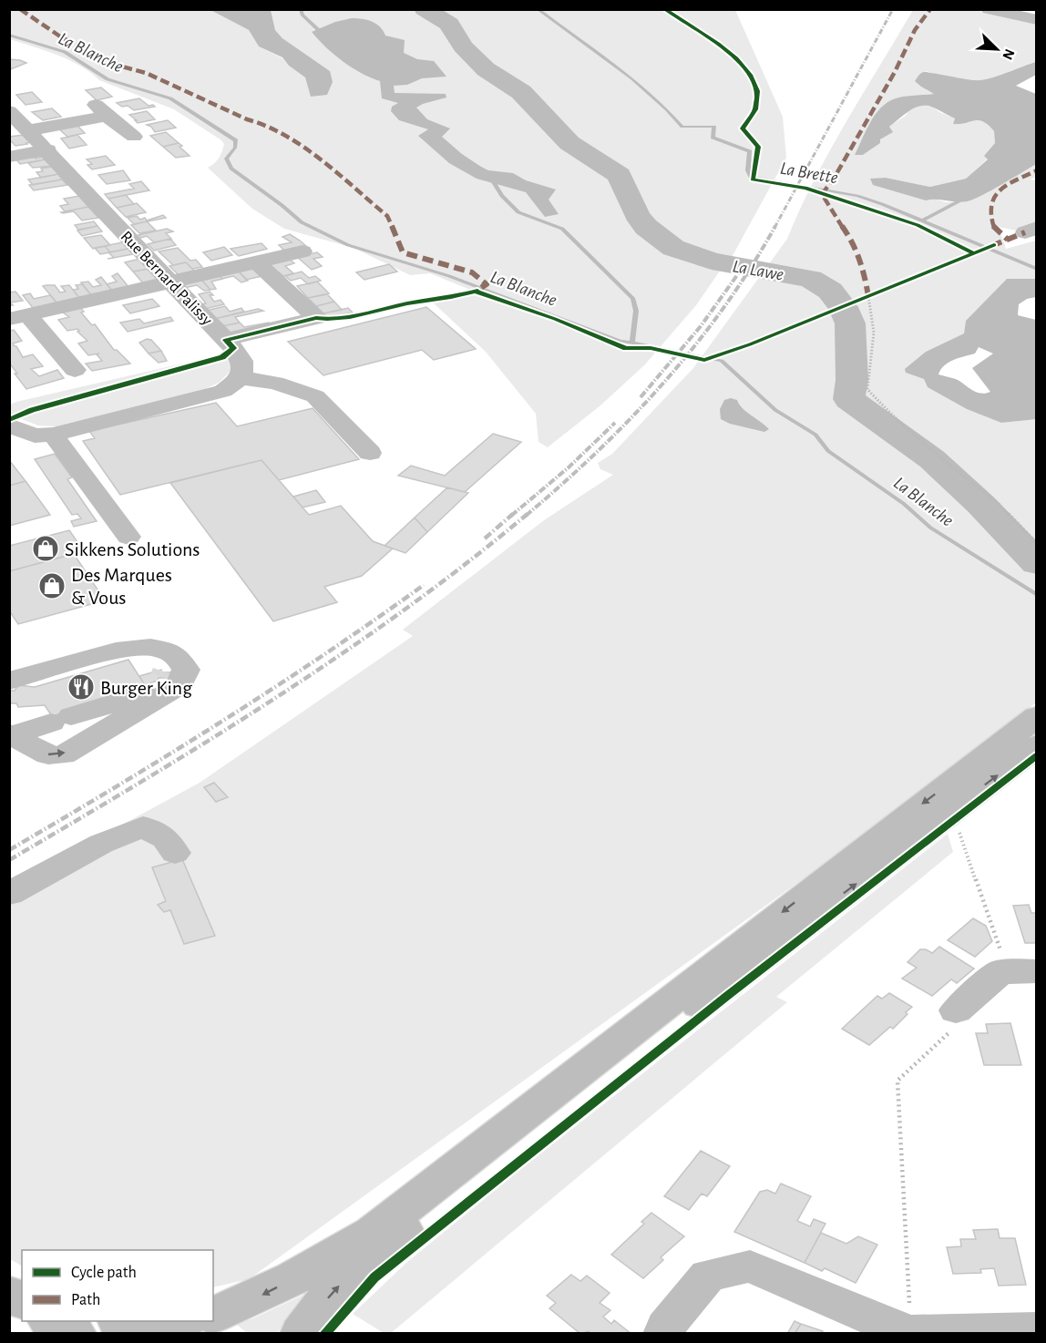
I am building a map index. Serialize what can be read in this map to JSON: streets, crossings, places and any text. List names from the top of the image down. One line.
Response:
{"streets":{"street":["Rue Bernard Palissy"]},"water":["La Blanche","La Brette","La Lawe"],"places":{"shop":["Sikkens Solutions","Des Marques & Vous"],"restaurant":["Burger King"]},"legend":["Cycle path","Path"],"north":"bottom right"}
